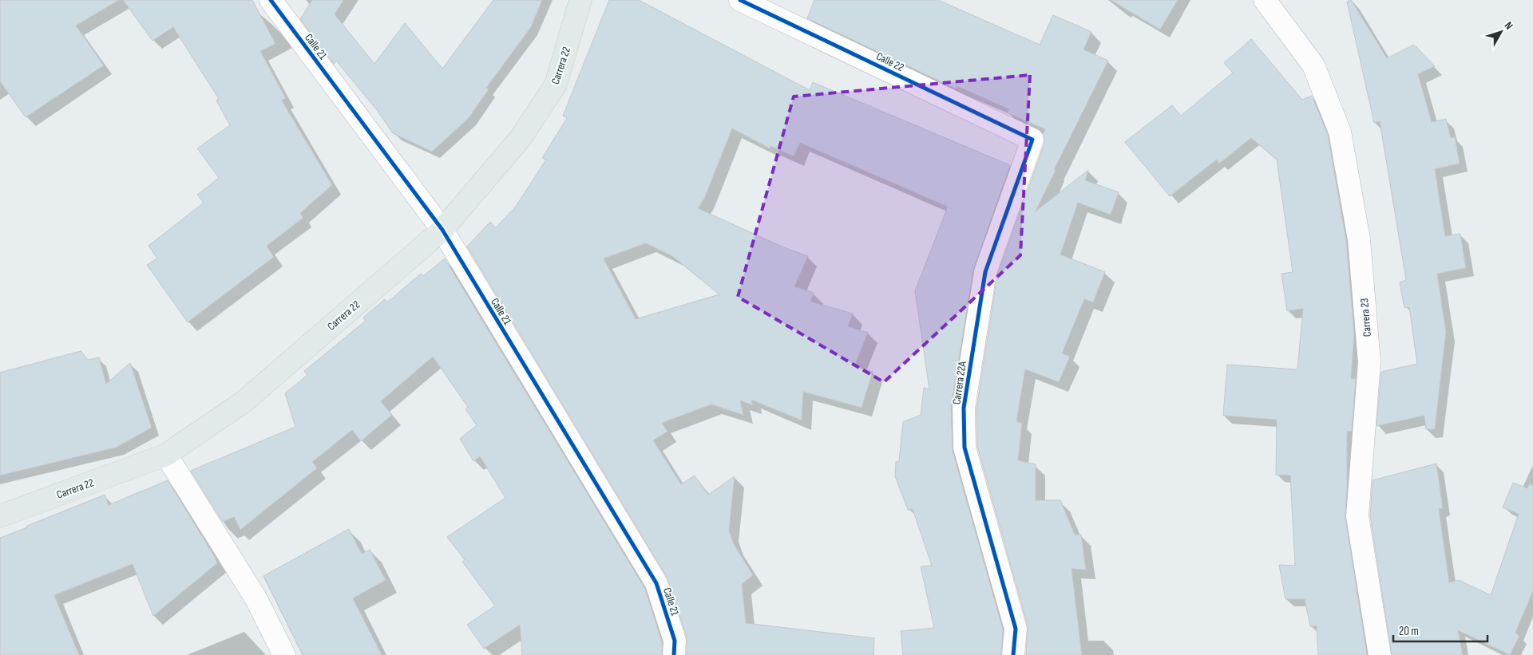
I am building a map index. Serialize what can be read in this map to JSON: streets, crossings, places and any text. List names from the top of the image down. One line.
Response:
{"streets":{"main road":["Carrera 22"],"street":["Calle 21","Calle 22","Carrera 23","Carrera 22A"]},"crossings":[["Calle 21","Carrera 22"],["Calle 22","Carrera 22A"]],"scale_bar":"20 m","north":"top right"}
